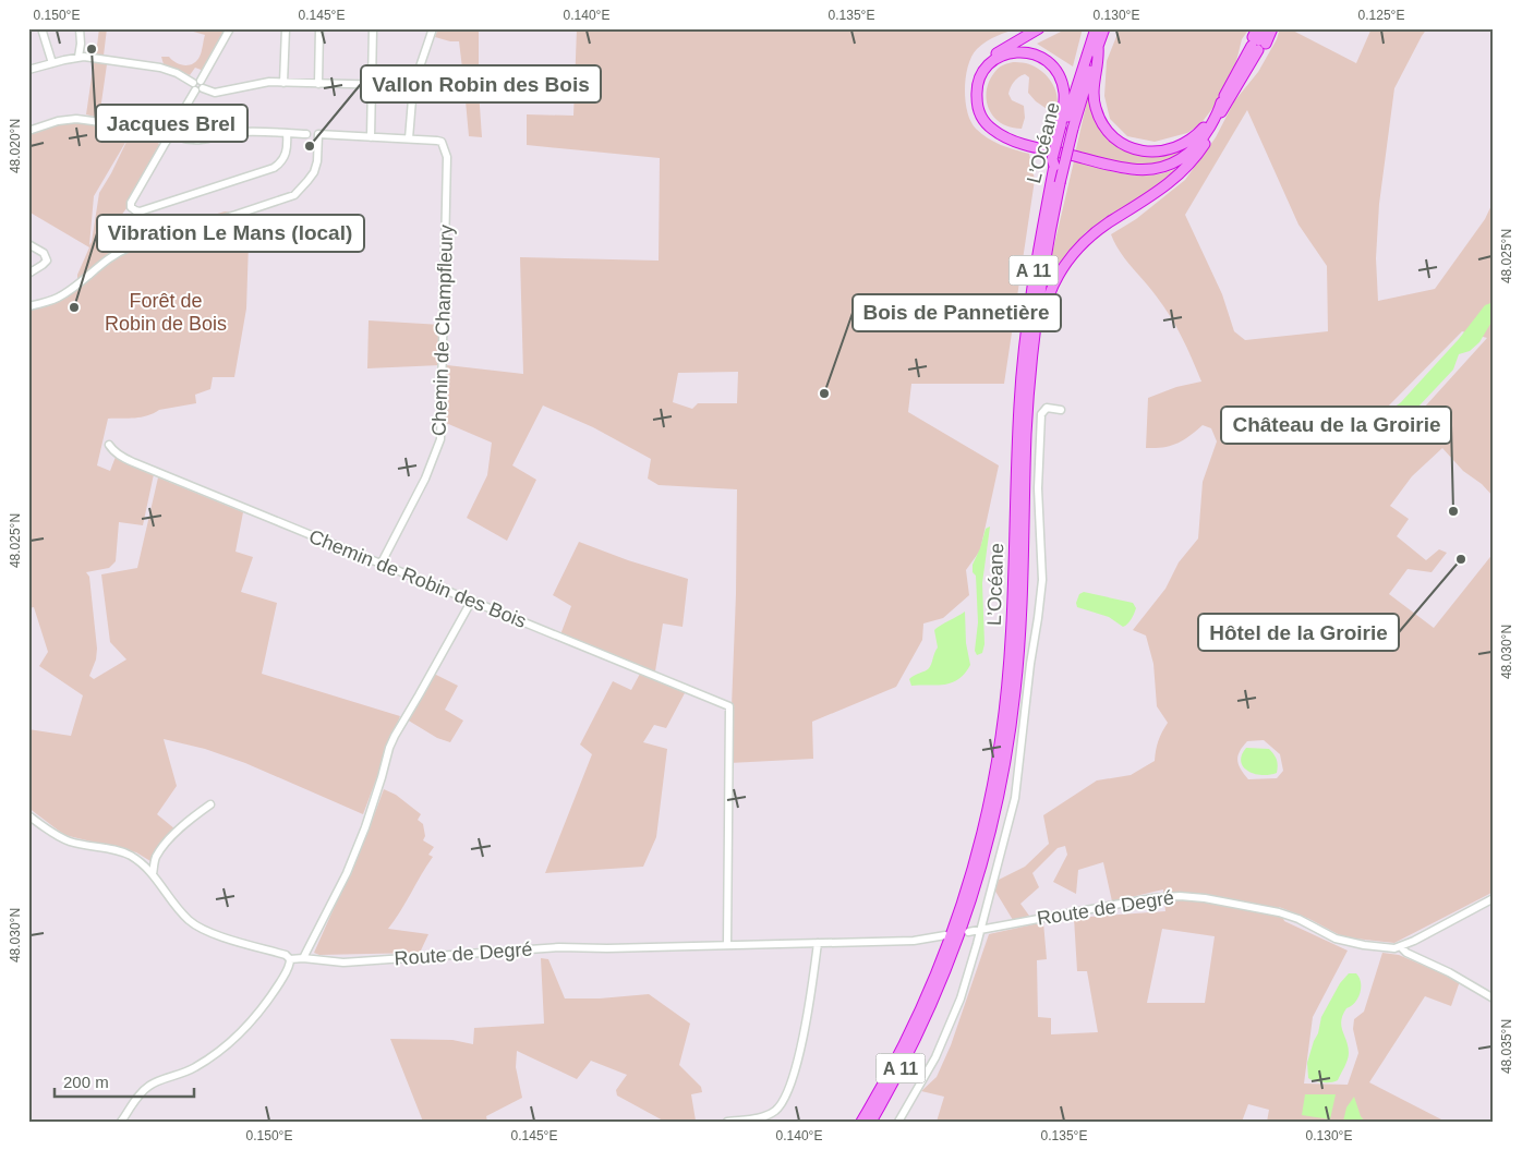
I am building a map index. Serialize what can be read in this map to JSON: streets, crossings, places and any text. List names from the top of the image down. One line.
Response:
{"streets":{"highway":["L’Océane","A 11"],"street":["Chemin de Champfleury","Chemin de Robin des Bois","Route de Degré"]},"crossings":[["Chemin de Champfleury","Chemin de Robin des Bois"],["Chemin de Robin des Bois","Route de Degré"]],"parks":["Forêt de Robin de Bois"],"places":["Jacques Brel","Vallon Robin des Bois","Vibration Le Mans (local)","Bois de Pannetière","Château de la Groirie","Hôtel de la Groirie"],"scale_bar":"200 m","coordinates":["0.150°E","0.145°E","0.140°E","0.135°E","0.130°E","0.125°E","48.020°N","48.025°N","48.030°N","48.035°N"]}
